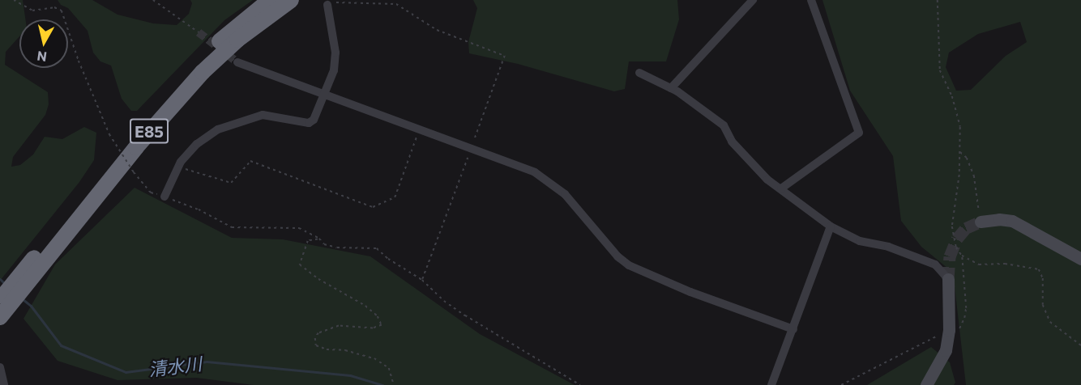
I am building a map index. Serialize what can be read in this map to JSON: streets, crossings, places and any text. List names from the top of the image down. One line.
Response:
{"streets":{"highway":["E85"]},"water":["清水川"],"north":"bottom"}
